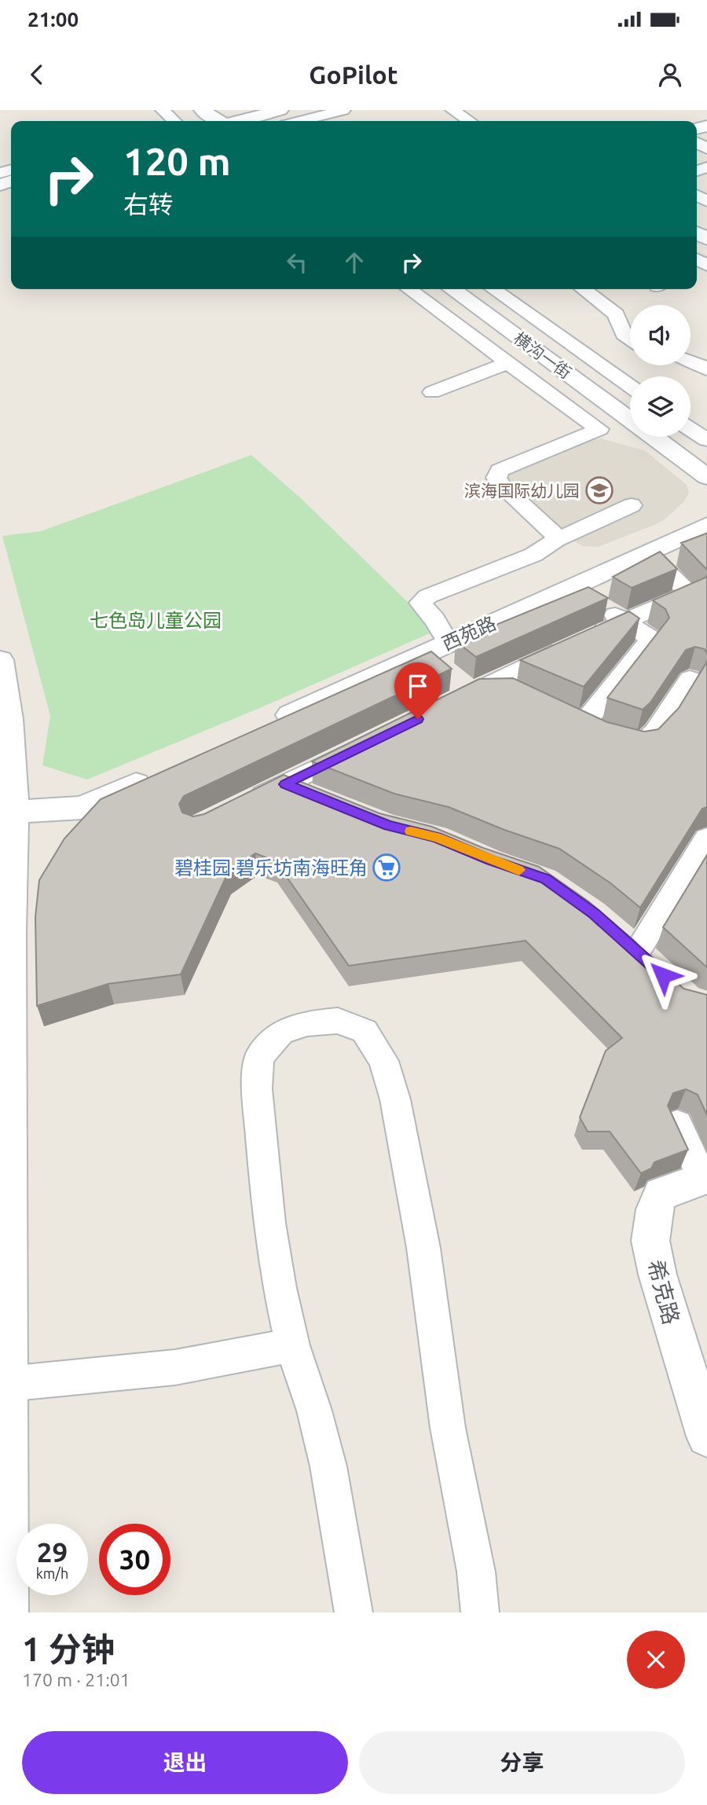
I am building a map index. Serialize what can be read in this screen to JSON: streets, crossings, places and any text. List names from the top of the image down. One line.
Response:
{"streets":{"main road":["横沟一街","西苑路","希克路"]},"parks":["七色岛儿童公园"],"places":{"school or university":["滨海国际幼儿园"],"supermarket":["碧桂园·碧乐坊南海旺角"]},"page":{"status":"21:00","header":"GoPilot","turn":["120 m","右转"],"speed":"29 km/h","limit":"30","heading":["1 分钟","170 m · 21:01"],"buttons":["退出","分享"]}}
